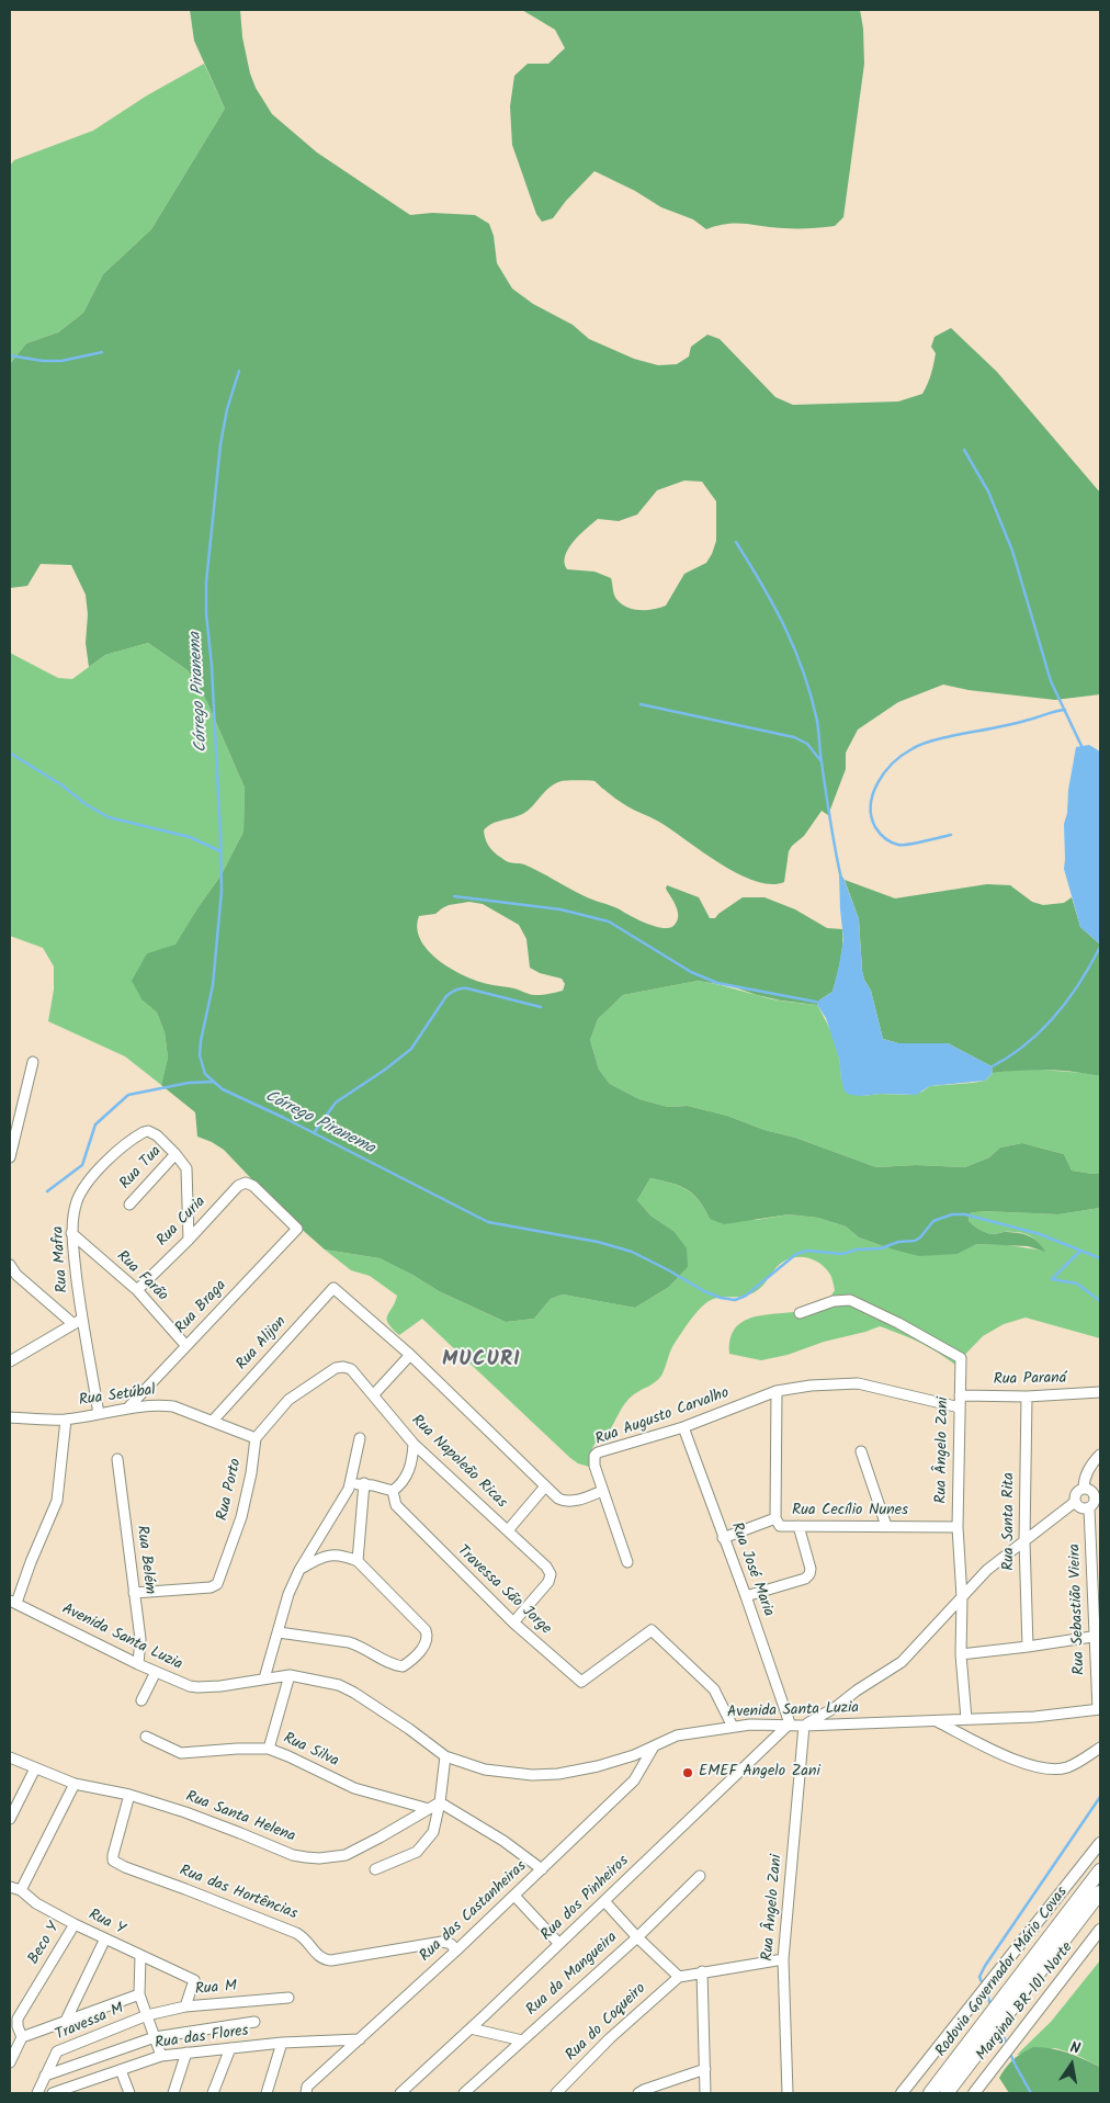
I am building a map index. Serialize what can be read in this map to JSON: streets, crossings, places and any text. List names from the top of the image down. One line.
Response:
{"streets":{"highway":["Rodovia Governador Mário Covas"],"main road":["Marginal BR-101 Norte"],"street":["Rua Tua","Rua Curia","Rua Mafra","Rua Farão","Rua Braga","Rua Alijon","Rua Paraná","Rua Setúbal","Rua Augusto Carvalho","Rua Ângelo Zani","Rua Napoleão Ricas","Rua Porto","Rua Cecílio Nunes","Rua Santa Rita","Rua Belém","Rua José Maria","Travessa São Jorge","Rua Sebastião Vieira","Avenida Santa Luzia","Rua Silva","Rua Santa Helena","Rua das Hortências","Rua dos Pinheiros","Rua das Castanheiras","Rua Y","Beco Y","Rua da Mangueira","Rua M","Travessa M","Rua do Coqueiro","Rua das Flores"]},"crossings":[["Rua Tua","Rua Curia"],["Rua Tua","Rua Mafra"],["Rua Tua","Rua Farão"],["Rua Curia","Rua Mafra"],["Rua Curia","Rua Farão"],["Rua Curia","Rua Braga"],["Rua Mafra","Rua Farão"],["Rua Mafra","Rua Setúbal"],["Rua Farão","Rua Braga"],["Rua Braga","Rua Setúbal"],["Rua Alijon","Rua Setúbal"],["Rua Paraná","Rua Ângelo Zani"],["Rua Paraná","Rua Santa Rita"],["Rua Setúbal","Rua Napoleão Ricas"],["Rua Setúbal","Rua Porto"],["Rua Augusto Carvalho","Rua Ângelo Zani"],["Rua Augusto Carvalho","Rua Cecílio Nunes"],["Rua Augusto Carvalho","Rua José Maria"],["Rua Ângelo Zani","Rua Cecílio Nunes"],["Rua Ângelo Zani","Avenida Santa Luzia"],["Rua Napoleão Ricas","Rua Porto"],["Rua Napoleão Ricas","Travessa São Jorge"],["Rua Porto","Rua Belém"],["Rua Belém","Avenida Santa Luzia"],["Rua José Maria","Avenida Santa Luzia"],["Rua José Maria","Rua dos Pinheiros"],["Travessa São Jorge","Avenida Santa Luzia"],["Rua Sebastião Vieira","Avenida Santa Luzia"],["Avenida Santa Luzia","Rua dos Pinheiros"],["Avenida Santa Luzia","Rua das Castanheiras"],["Rua Silva","Rua Santa Helena"],["Rua Santa Helena","Rua das Hortências"],["Rua das Hortências","Rua das Castanheiras"],["Rua das Castanheiras","Rua das Flores"],["Rua Y","Beco Y"],["Rua Y","Rua M"],["Rua M","Travessa M"]],"districts":["MUCURI"],"water":["Córrego Piranema"],"places":["EMEF Angelo Zani"],"north":"top"}
